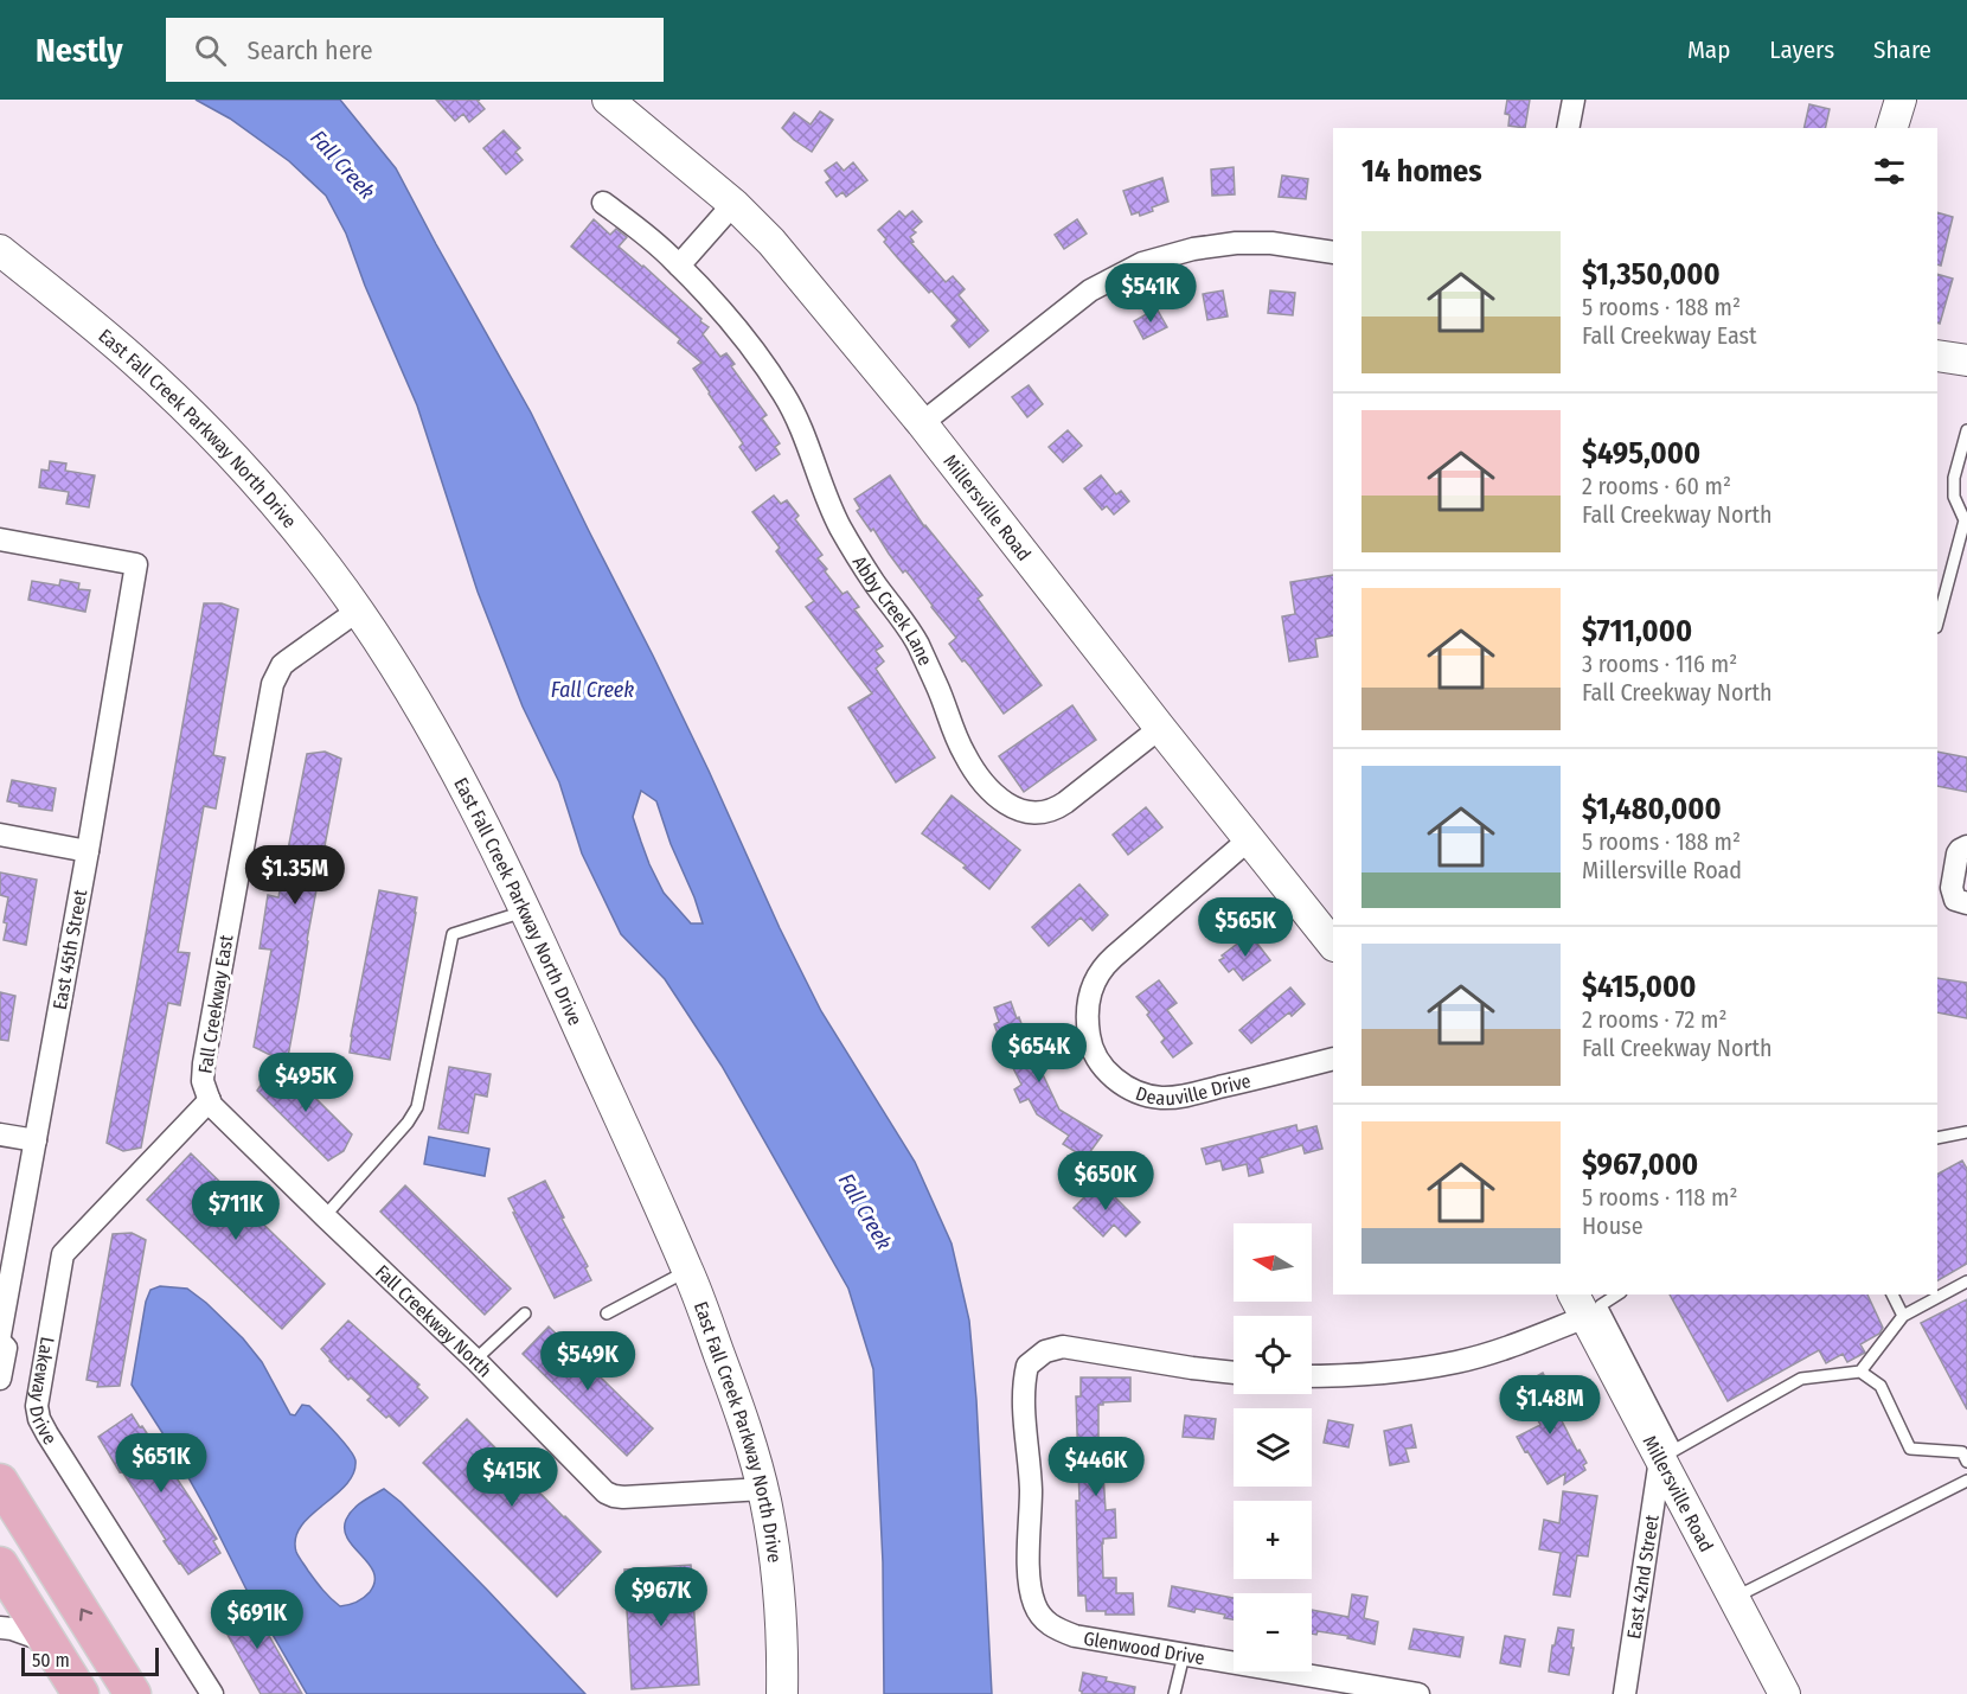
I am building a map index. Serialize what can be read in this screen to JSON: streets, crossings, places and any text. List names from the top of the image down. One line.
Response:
{"streets":{"main road":["East Fall Creek Parkway North Drive","Millersville Road"],"street":["Abby Creek Lane","East 45th Street","Fall Creekway East","Deauville Drive","Fall Creekway North","Lakeway Drive","East 42nd Street","Glenwood Drive"]},"crossings":[["East Fall Creek Parkway North Drive","Fall Creekway East"],["East Fall Creek Parkway North Drive","Fall Creekway North"],["Millersville Road","Abby Creek Lane"],["Millersville Road","Deauville Drive"],["Millersville Road","East 42nd Street"],["Fall Creekway East","Fall Creekway North"],["Fall Creekway East","Lakeway Drive"],["Fall Creekway North","Lakeway Drive"]],"water":["Fall Creek"],"scale_bar":"50 m","north":"left","page":{"header":"Nestly","search":"Search here","nav":["Map","Layers","Share"],"heading":"14 homes","list":[{"name":"$1,350,000","note":"5 rooms · 188 m² · Fall Creekway East"},{"name":"$495,000","note":"2 rooms · 60 m² · Fall Creekway North"},{"name":"$711,000","note":"3 rooms · 116 m² · Fall Creekway North"},{"name":"$1,480,000","note":"5 rooms · 188 m² · Millersville Road"},{"name":"$415,000","note":"2 rooms · 72 m² · Fall Creekway North"},{"name":"$967,000","note":"5 rooms · 118 m² · House"}],"price":["$541K","$1.35M","$565K","$654K","$495K","$650K","$711K","$549K","$1.48M","$651K","$446K","$415K","$967K","$691K"],"map_buttons":["+","−"],"scale":"50 m"}}
